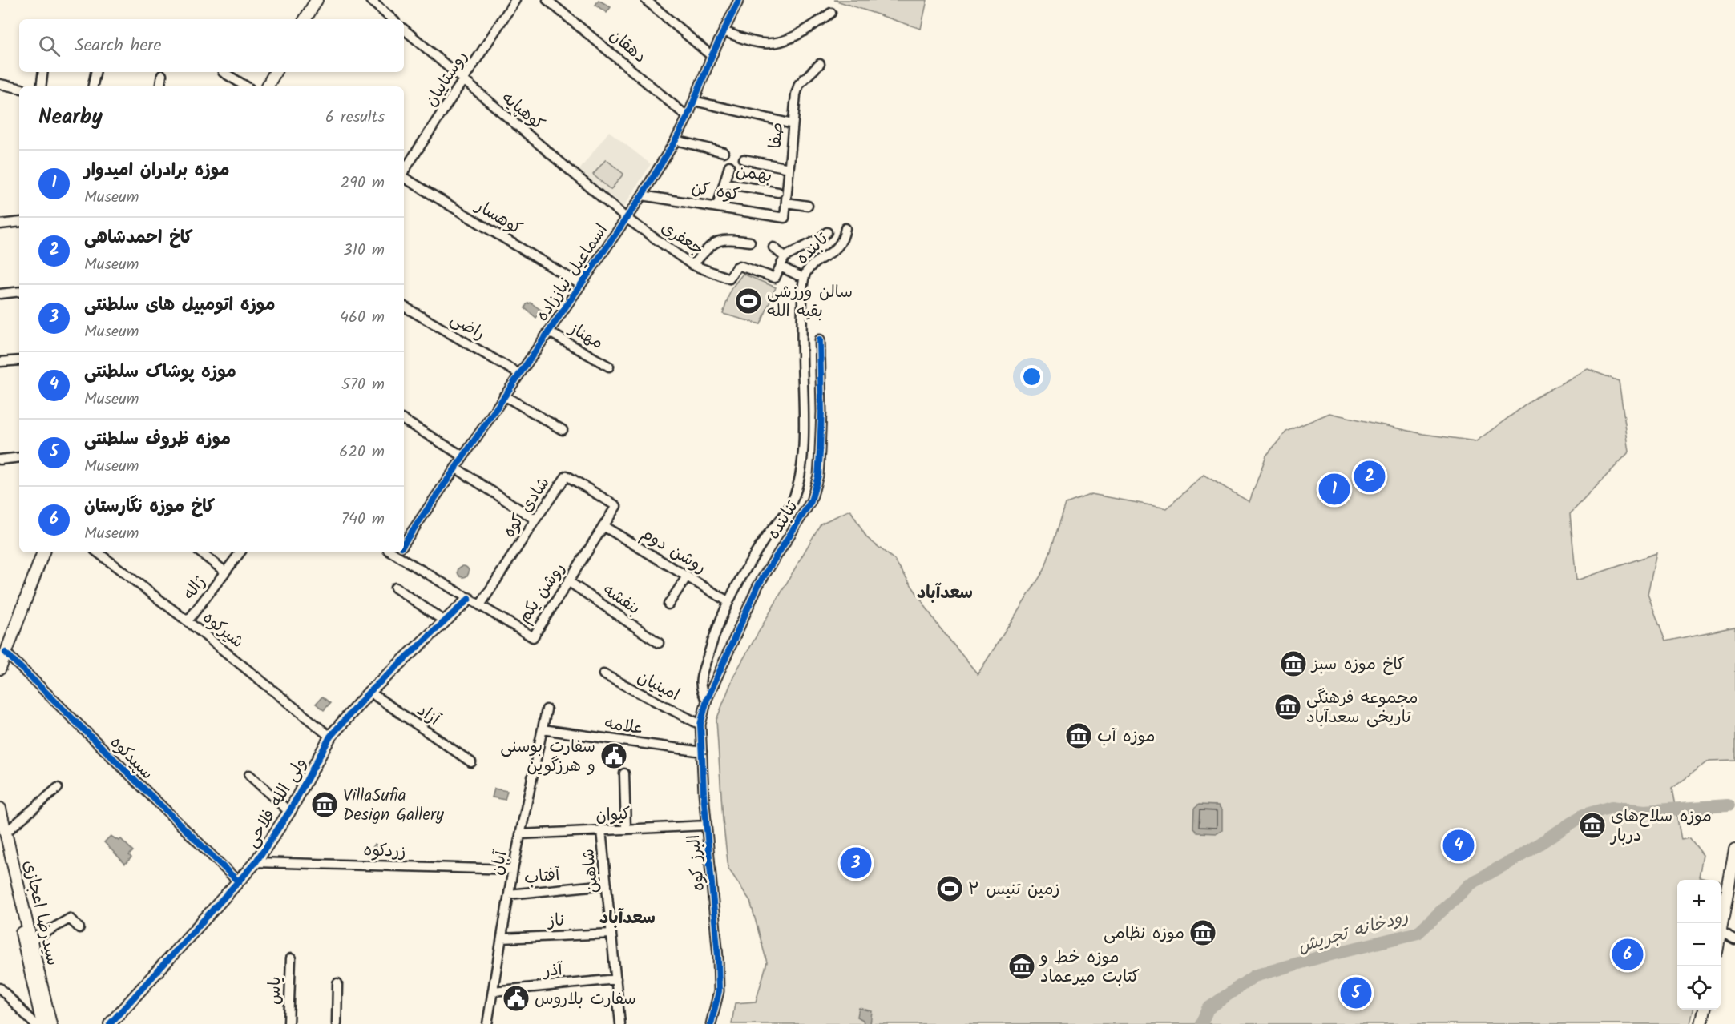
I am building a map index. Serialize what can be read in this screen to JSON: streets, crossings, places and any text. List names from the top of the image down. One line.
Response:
{"streets":{"street":["دهقان","روستاییان","کوهپایه","صفا","بهمن","کوه کن","کوهسار","جعفری","تابنده","اسماعیل نیاززاده","راضی","مهناز","شادی کوه","تنابنده","روشن دوم","ژاله","روشن یکم","بنفشه","شیرکوه","امینیان","آزاد","علامه","سپیدکوه","ولی‌ الله فلاحی","کیوان","زردکوه","آبان","البرز کوه","شاهین","آفتاب","سیدرضا اعجازی","ناز","آذر","یاس"]},"crossings":[["دهقان","اسماعیل نیاززاده"],["روستاییان","کوهپایه"],["کوهپایه","جعفری"],["کوهپایه","اسماعیل نیاززاده"],["صفا","کوه کن"],["کوه کن","اسماعیل نیاززاده"],["کوهسار","اسماعیل نیاززاده"],["جعفری","اسماعیل نیاززاده"],["تابنده","تنابنده"],["تابنده","روشن دوم"],["تابنده","البرز کوه"],["اسماعیل نیاززاده","راضی"],["اسماعیل نیاززاده","مهناز"],["شادی کوه","روشن یکم"],["تنابنده","البرز کوه"],["روشن دوم","روشن یکم"],["ژاله","شیرکوه"],["روشن یکم","بنفشه"],["روشن یکم","ولی‌ الله فلاحی"],["شیرکوه","ولی‌ الله فلاحی"],["امینیان","البرز کوه"],["آزاد","ولی‌ الله فلاحی"],["علامه","آبان"],["علامه","البرز کوه"],["سپیدکوه","ولی‌ الله فلاحی"],["ولی‌ الله فلاحی","زردکوه"],["کیوان","آبان"],["کیوان","البرز کوه"],["کیوان","شاهین"],["زردکوه","آبان"],["آبان","آفتاب"],["آبان","ناز"],["آبان","آذر"],["شاهین","آفتاب"],["شاهین","ناز"],["شاهین","آذر"]],"districts":["سعدآباد","سعدآباد"],"water":["رودخانه تجریش"],"places":{"sports":["سالن ورزشی بقیه الله","زمین تنیس ۲"],"museum":["کاخ موزه سبز","مجموعه فرهنگی تاریخی سعدآباد","موزه آب","VillaSufia Design Gallery","موزه سلاح‌های دربار","موزه نظامی","موزه خط و کتابت میرعماد"],"public building":["سفارت بوسنی و هرزگوین","سفارت بلاروس"]},"page":{"search":"Search here","heading":["Nearby","6 results"],"list":[{"mark":"1","name":"موزه برادران امیدوار","note":"Museum","value":"290 m"},{"mark":"2","name":"کاخ احمدشاهی","note":"Museum","value":"310 m"},{"mark":"3","name":"موزه اتومبیل های سلطنتی","note":"Museum","value":"460 m"},{"mark":"4","name":"موزه پوشاک سلطنتی","note":"Museum","value":"570 m"},{"mark":"5","name":"موزه ظروف سلطنتی","note":"Museum","value":"620 m"},{"mark":"6","name":"کاخ موزه نگارستان","note":"Museum","value":"740 m"}],"pins":["2","1","4","3","6","5"],"map_buttons":["+","−"]}}
